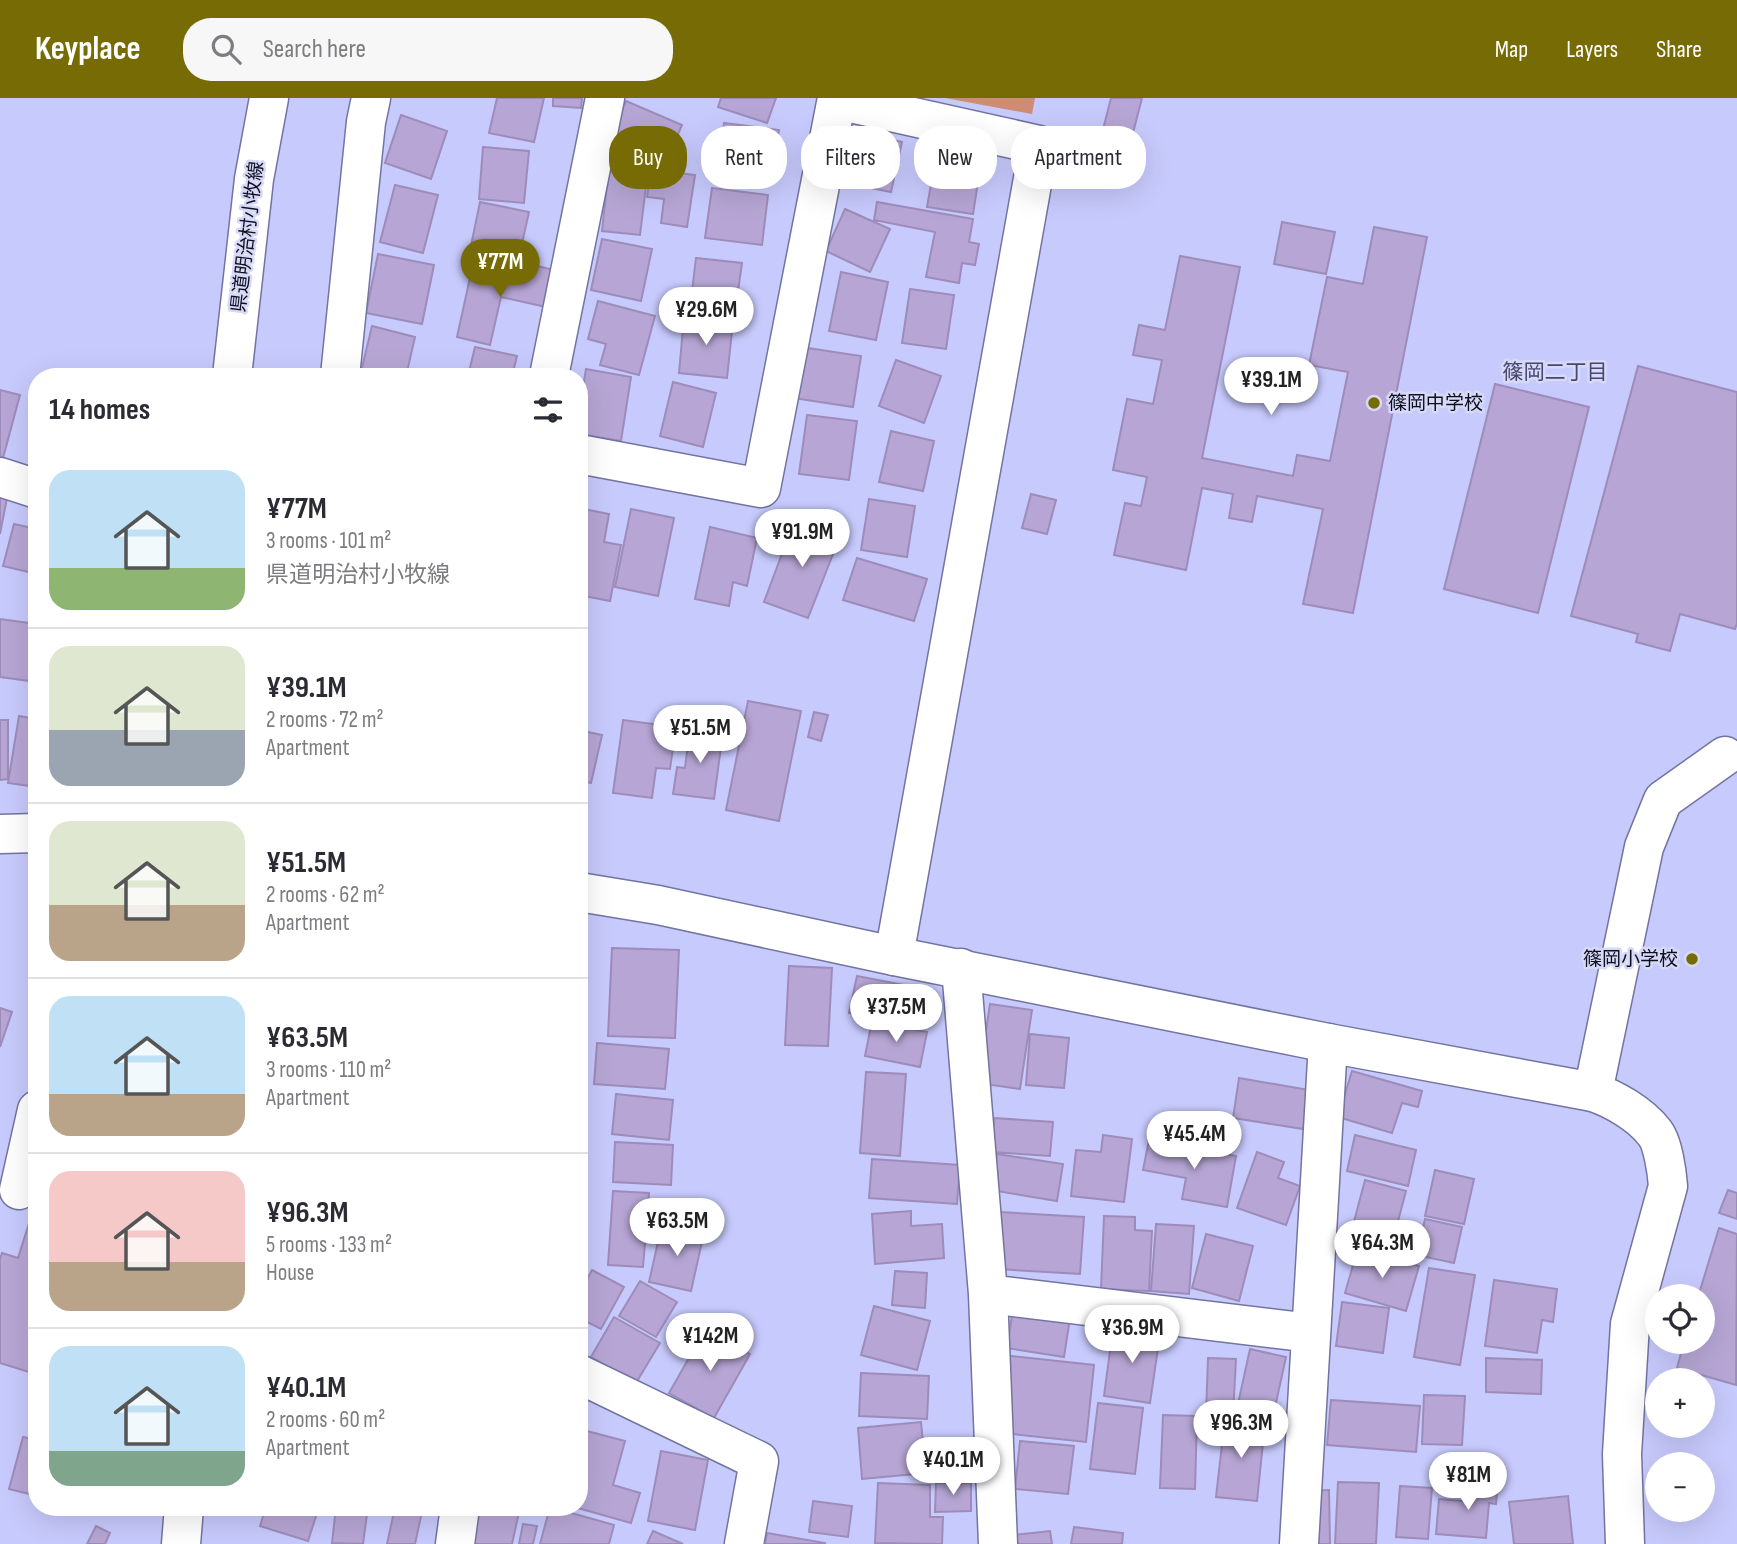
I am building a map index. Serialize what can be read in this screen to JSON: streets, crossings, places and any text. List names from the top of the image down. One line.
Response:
{"streets":{"street":["県道明治村小牧線"]},"districts":["篠岡二丁目"],"places":["篠岡中学校","篠岡小学校"],"page":{"header":"Keyplace","search":"Search here","nav":["Map","Layers","Share"],"chip":["Buy","Rent","Filters","New","Apartment"],"price":["¥77M","¥29.6M","¥39.1M","¥91.9M","¥51.5M","¥37.5M","¥45.4M","¥63.5M","¥64.3M","¥36.9M","¥142M","¥96.3M","¥40.1M","¥81M"],"heading":"14 homes","list":[{"name":"¥77M","note":"3 rooms · 101 m² · 県道明治村小牧線"},{"name":"¥39.1M","note":"2 rooms · 72 m² · Apartment"},{"name":"¥51.5M","note":"2 rooms · 62 m² · Apartment"},{"name":"¥63.5M","note":"3 rooms · 110 m² · Apartment"},{"name":"¥96.3M","note":"5 rooms · 133 m² · House"},{"name":"¥40.1M","note":"2 rooms · 60 m² · Apartment"}],"map_buttons":["+","−"]}}
